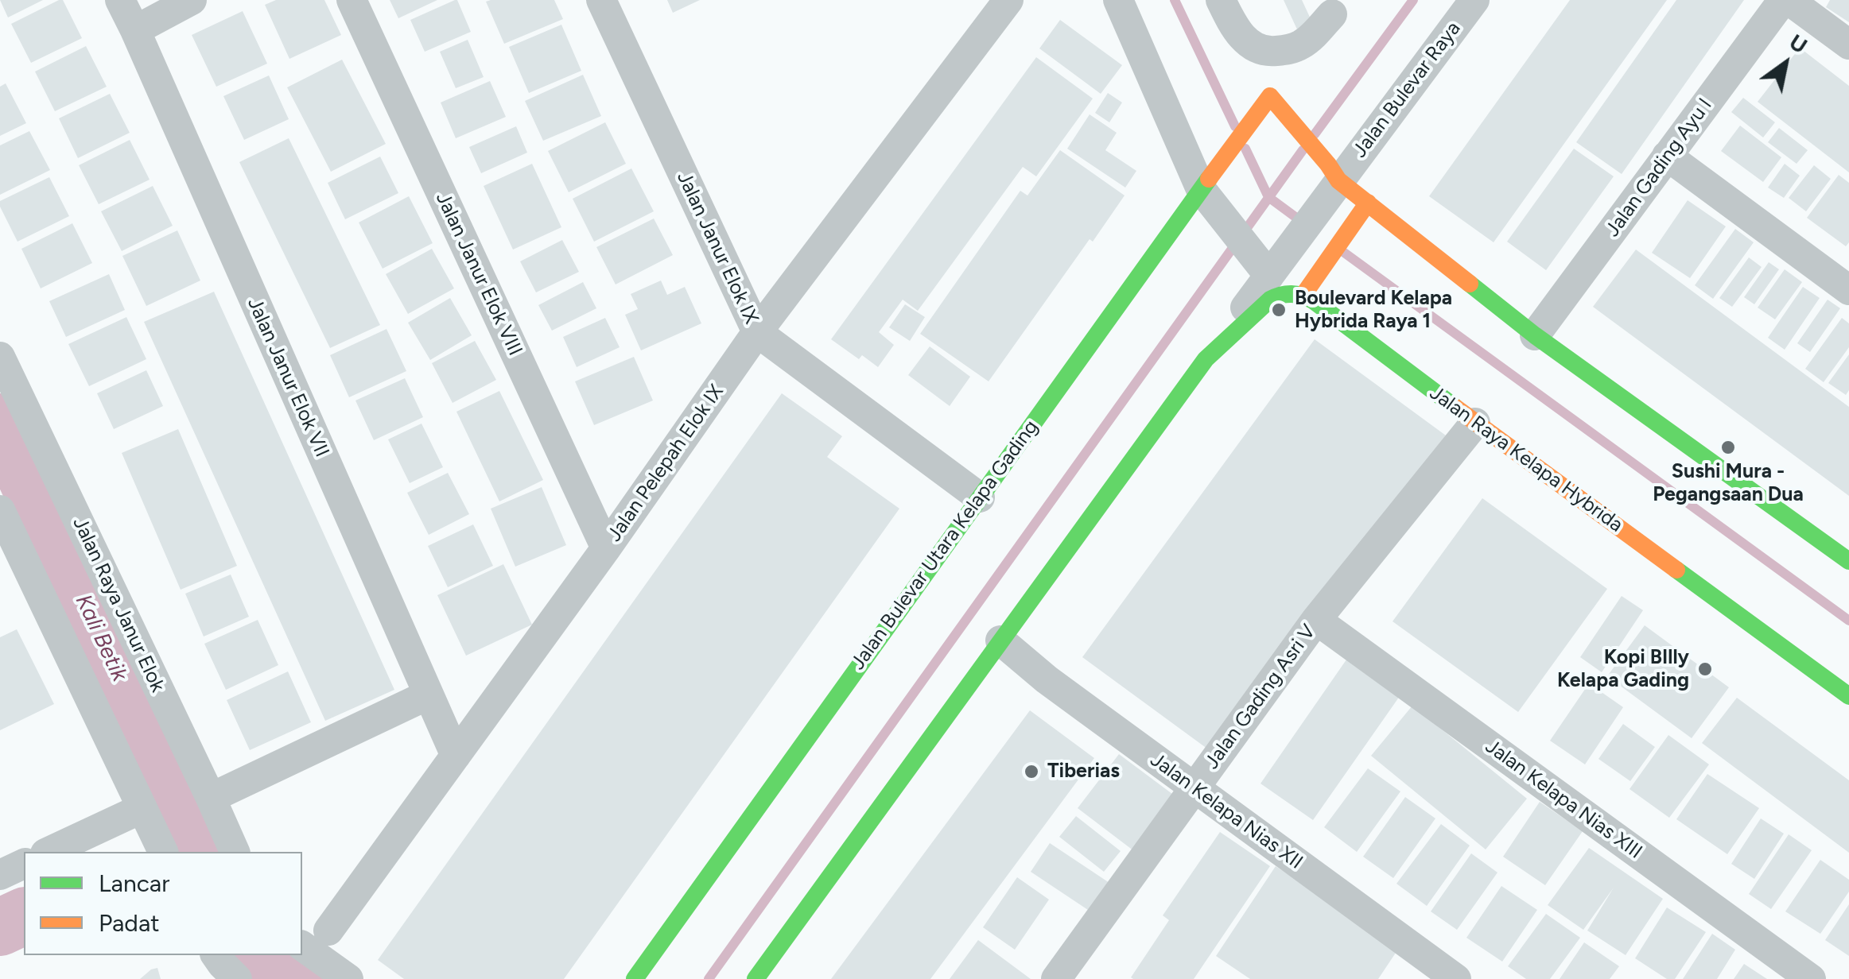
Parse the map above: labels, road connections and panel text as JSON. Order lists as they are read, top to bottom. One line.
{"streets":{"main road":["Jalan Raya Kelapa Hybrida","Jalan Bulevar Utara Kelapa Gading"],"street":["Jalan Bulevar Raya","Jalan Gading Ayu I","Jalan Janur Elok IX","Jalan Janur Elok VIII","Jalan Janur Elok VII","Jalan Pelepah Elok IX","Jalan Raya Janur Elok","Jalan Gading Asri V","Jalan Kelapa Nias XIII","Jalan Kelapa Nias XII"]},"crossings":[["Jalan Janur Elok IX","Jalan Pelepah Elok IX"],["Jalan Janur Elok IX","Jalan Bulevar Utara Kelapa Gading"],["Jalan Janur Elok VIII","Jalan Pelepah Elok IX"],["Jalan Janur Elok VII","Jalan Pelepah Elok IX"],["Jalan Raya Kelapa Hybrida","Jalan Gading Asri V"],["Jalan Gading Asri V","Jalan Kelapa Nias XIII"],["Jalan Gading Asri V","Jalan Kelapa Nias XII"]],"water":["Kali Betik"],"places":["Boulevard Kelapa Hybrida Raya 1","Sushi Mura - Pegangsaan Dua","Kopi BIlly Kelapa Gading","Tiberias"],"legend":["Lancar","Padat"],"north":"top right"}
